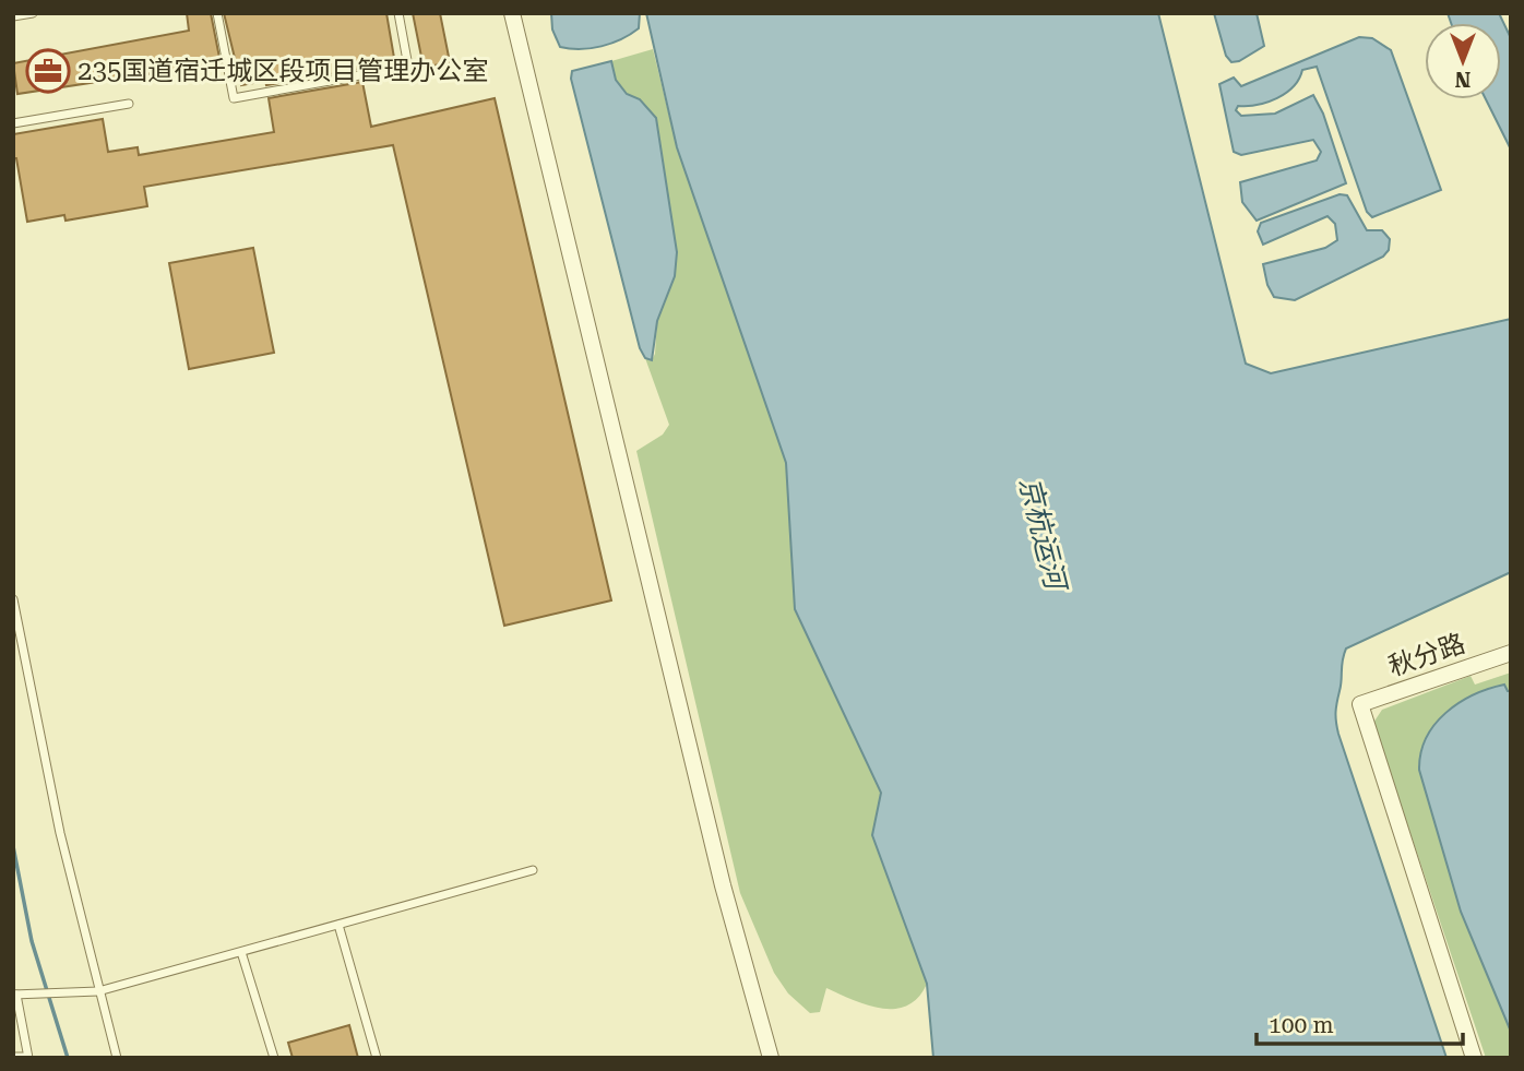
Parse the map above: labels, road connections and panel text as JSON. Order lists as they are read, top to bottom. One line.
{"streets":{"street":["秋分路"]},"water":["京杭运河"],"places":{"office":["235国道宿迁城区段项目管理办公室"]},"scale_bar":"100 m","north":"bottom"}
